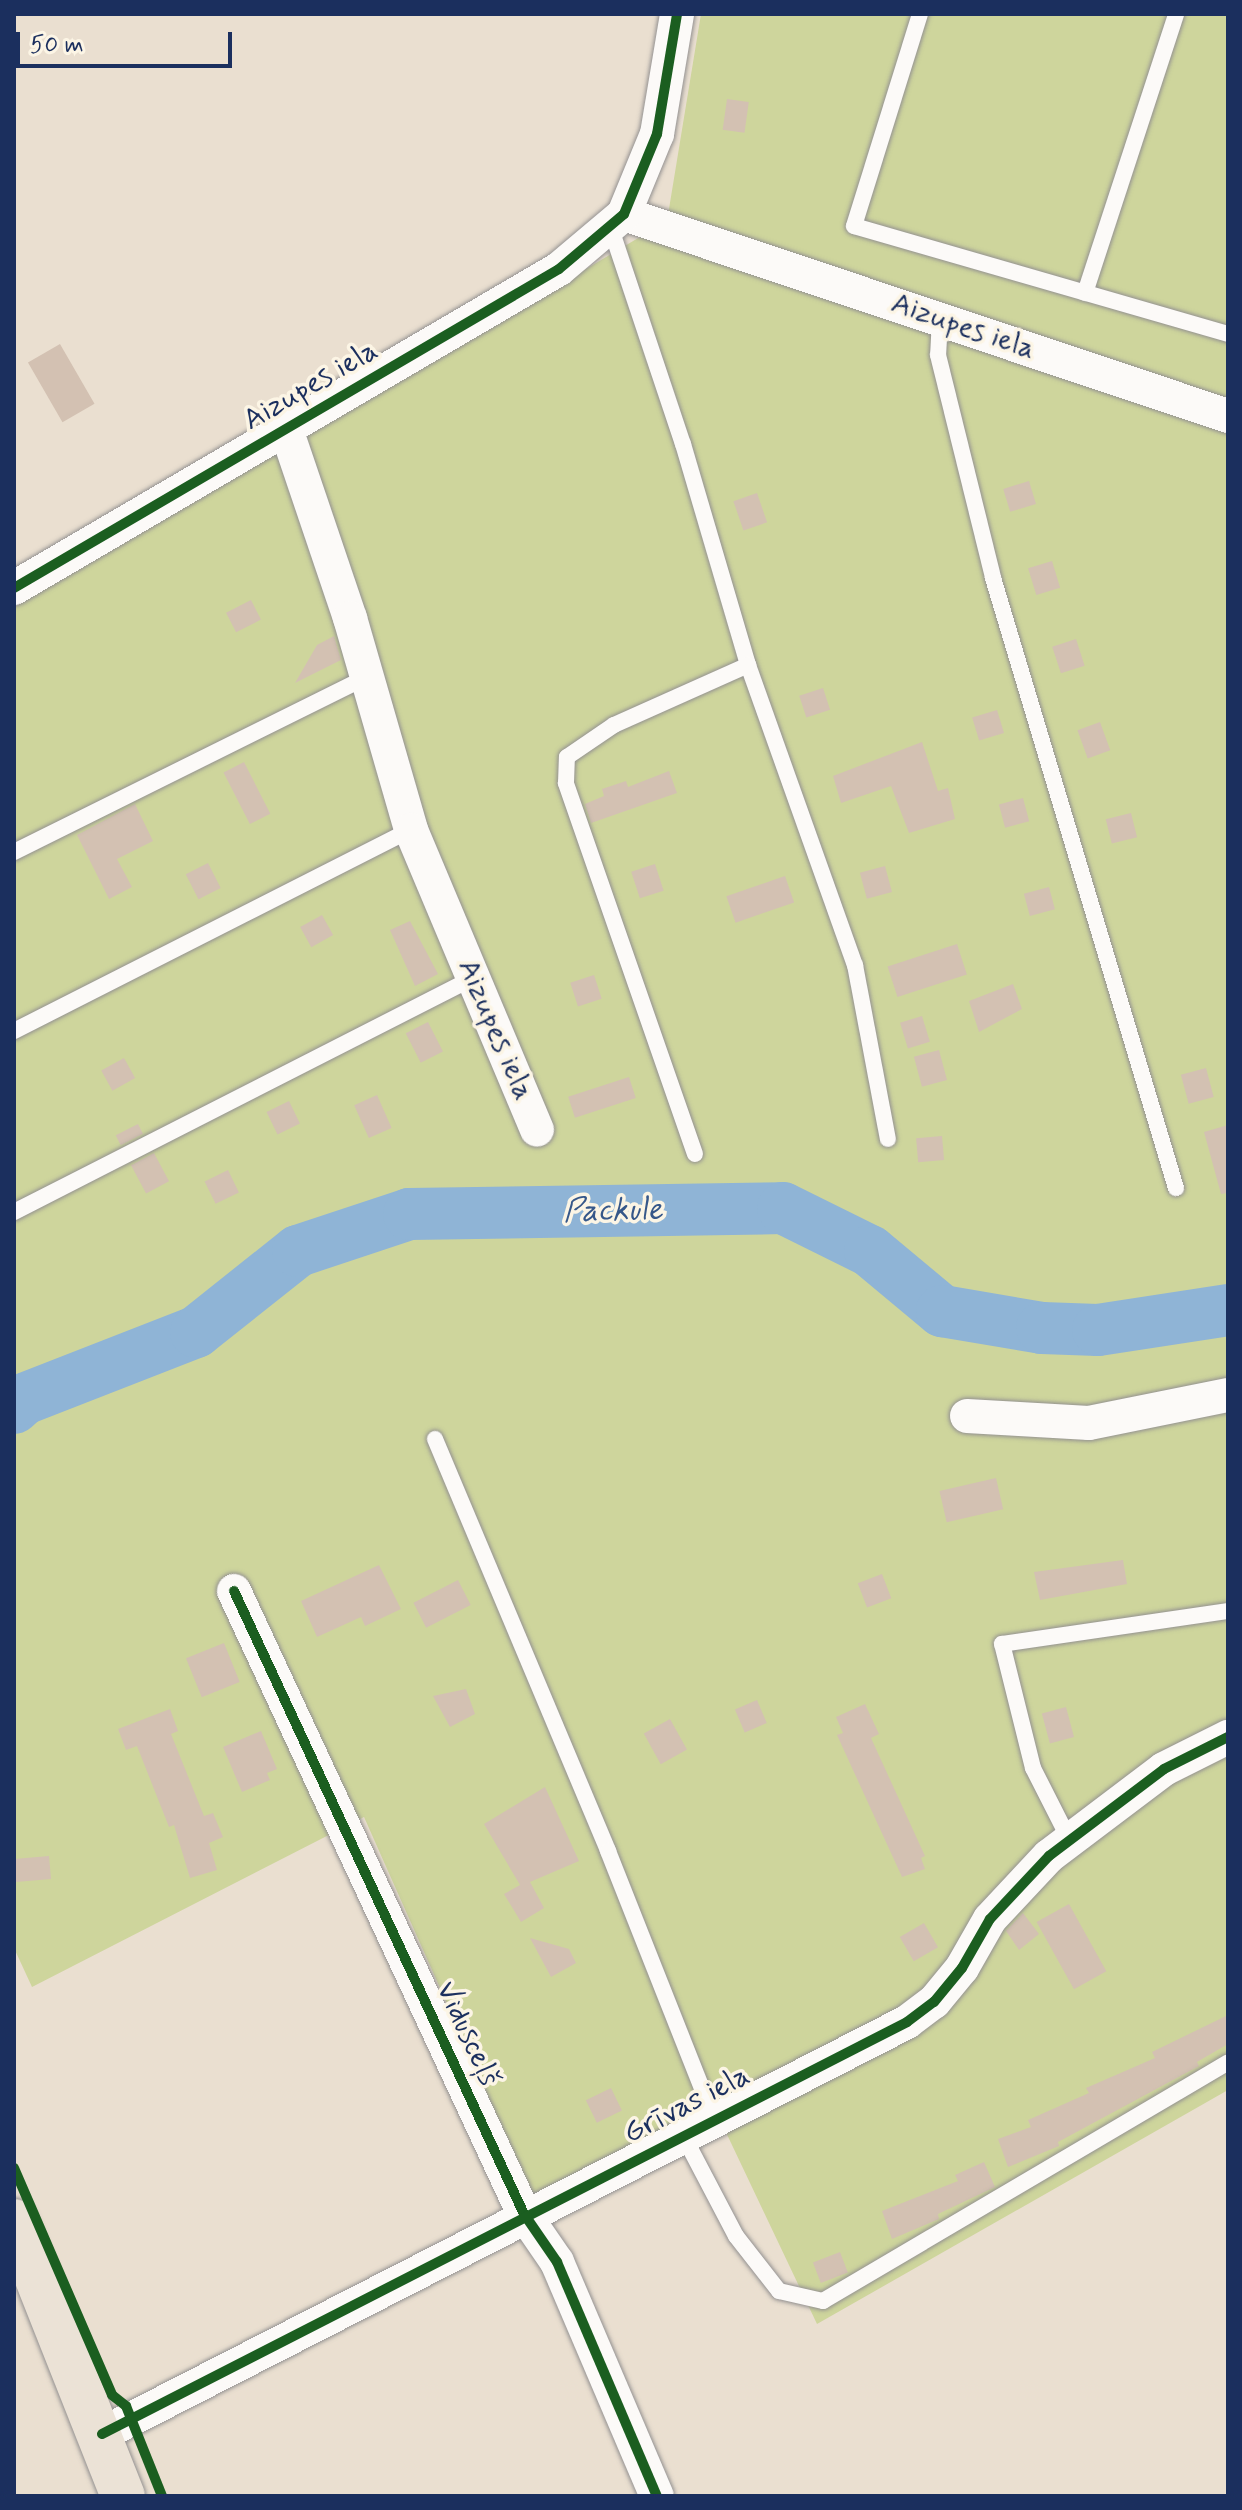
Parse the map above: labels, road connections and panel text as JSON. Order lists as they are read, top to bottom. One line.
{"streets":{"street":["Aizupes iela","Vidusceļš","Grīvas iela"]},"crossings":[["Vidusceļš","Grīvas iela"]],"water":["Packule"],"scale_bar":"50 m"}
